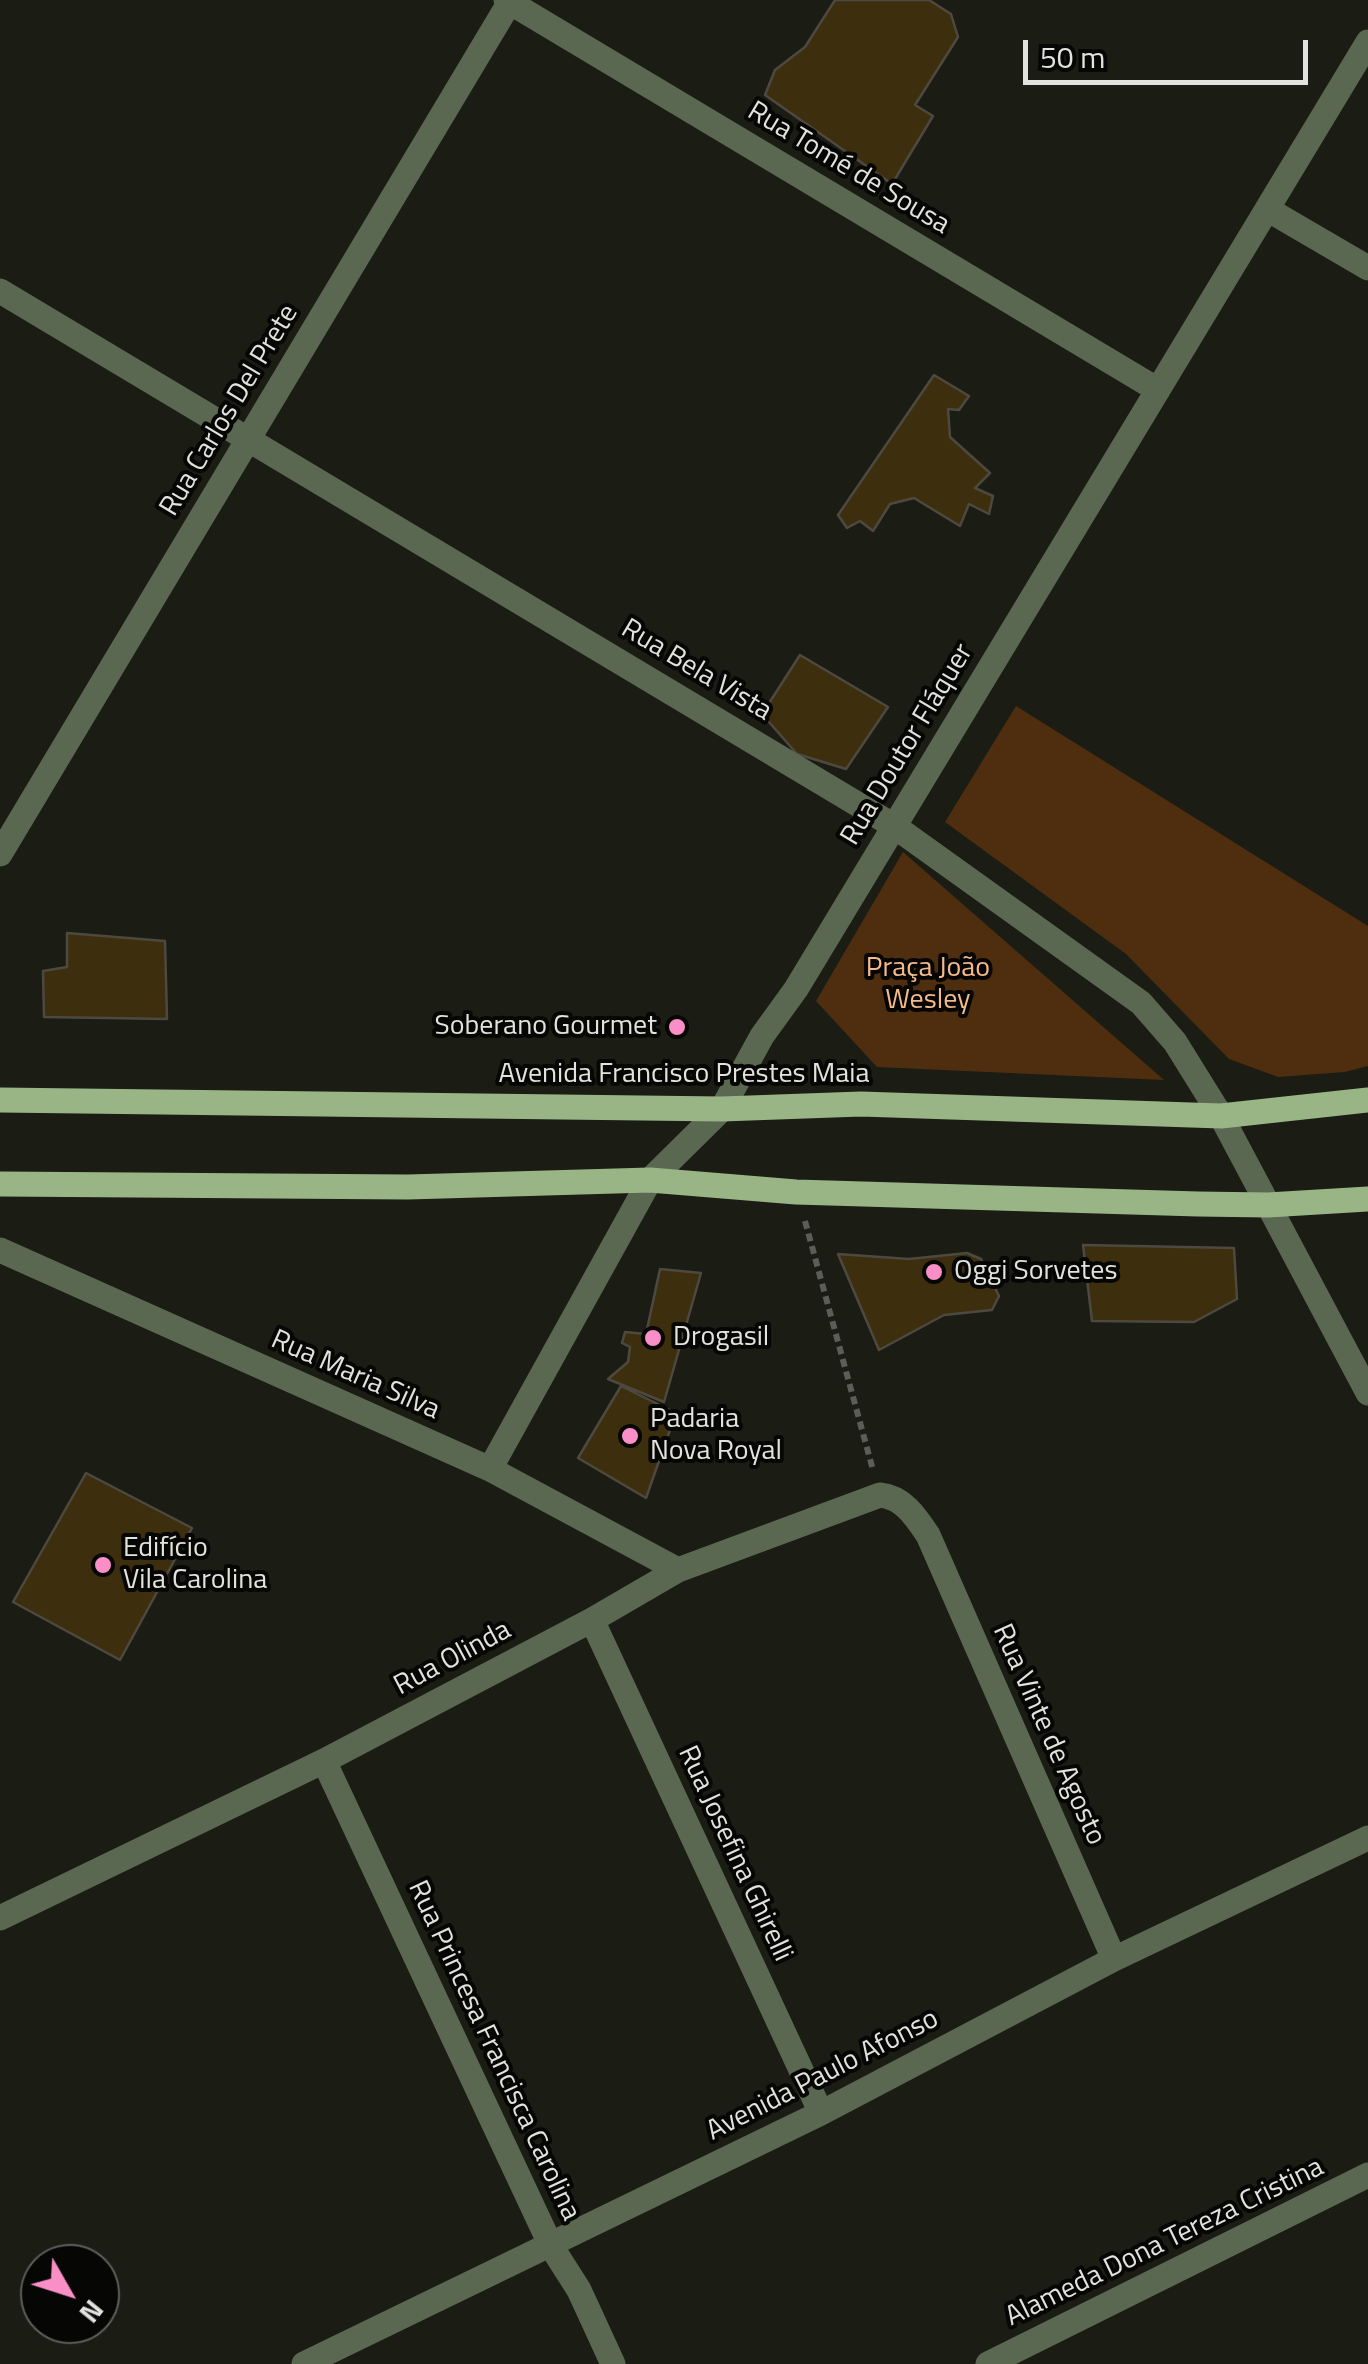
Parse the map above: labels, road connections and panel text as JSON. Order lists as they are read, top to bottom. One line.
{"streets":{"main road":["Avenida Francisco Prestes Maia"],"street":["Rua Tomé de Sousa","Rua Carlos Del Prete","Rua Bela Vista","Rua Doutor Fláquer","Rua Maria Silva","Rua Olinda","Rua Vinte de Agosto","Rua Josefina Ghirelli","Rua Princesa Francisca Carolina","Avenida Paulo Afonso","Alameda Dona Tereza Cristina"]},"crossings":[["Rua Tomé de Sousa","Rua Carlos Del Prete"],["Rua Tomé de Sousa","Rua Doutor Fláquer"],["Rua Carlos Del Prete","Rua Bela Vista"],["Rua Bela Vista","Rua Doutor Fláquer"],["Rua Bela Vista","Avenida Francisco Prestes Maia"],["Rua Doutor Fláquer","Avenida Francisco Prestes Maia"],["Rua Doutor Fláquer","Rua Maria Silva"],["Rua Maria Silva","Rua Olinda"],["Rua Olinda","Rua Vinte de Agosto"],["Rua Olinda","Rua Josefina Ghirelli"],["Rua Olinda","Rua Princesa Francisca Carolina"],["Rua Vinte de Agosto","Avenida Paulo Afonso"],["Rua Josefina Ghirelli","Avenida Paulo Afonso"],["Rua Princesa Francisca Carolina","Avenida Paulo Afonso"]],"parks":["Praça João Wesley"],"places":["Soberano Gourmet","Oggi Sorvetes","Drogasil","Padaria Nova Royal","Edifício Vila Carolina"],"scale_bar":"50 m","north":"bottom right"}
